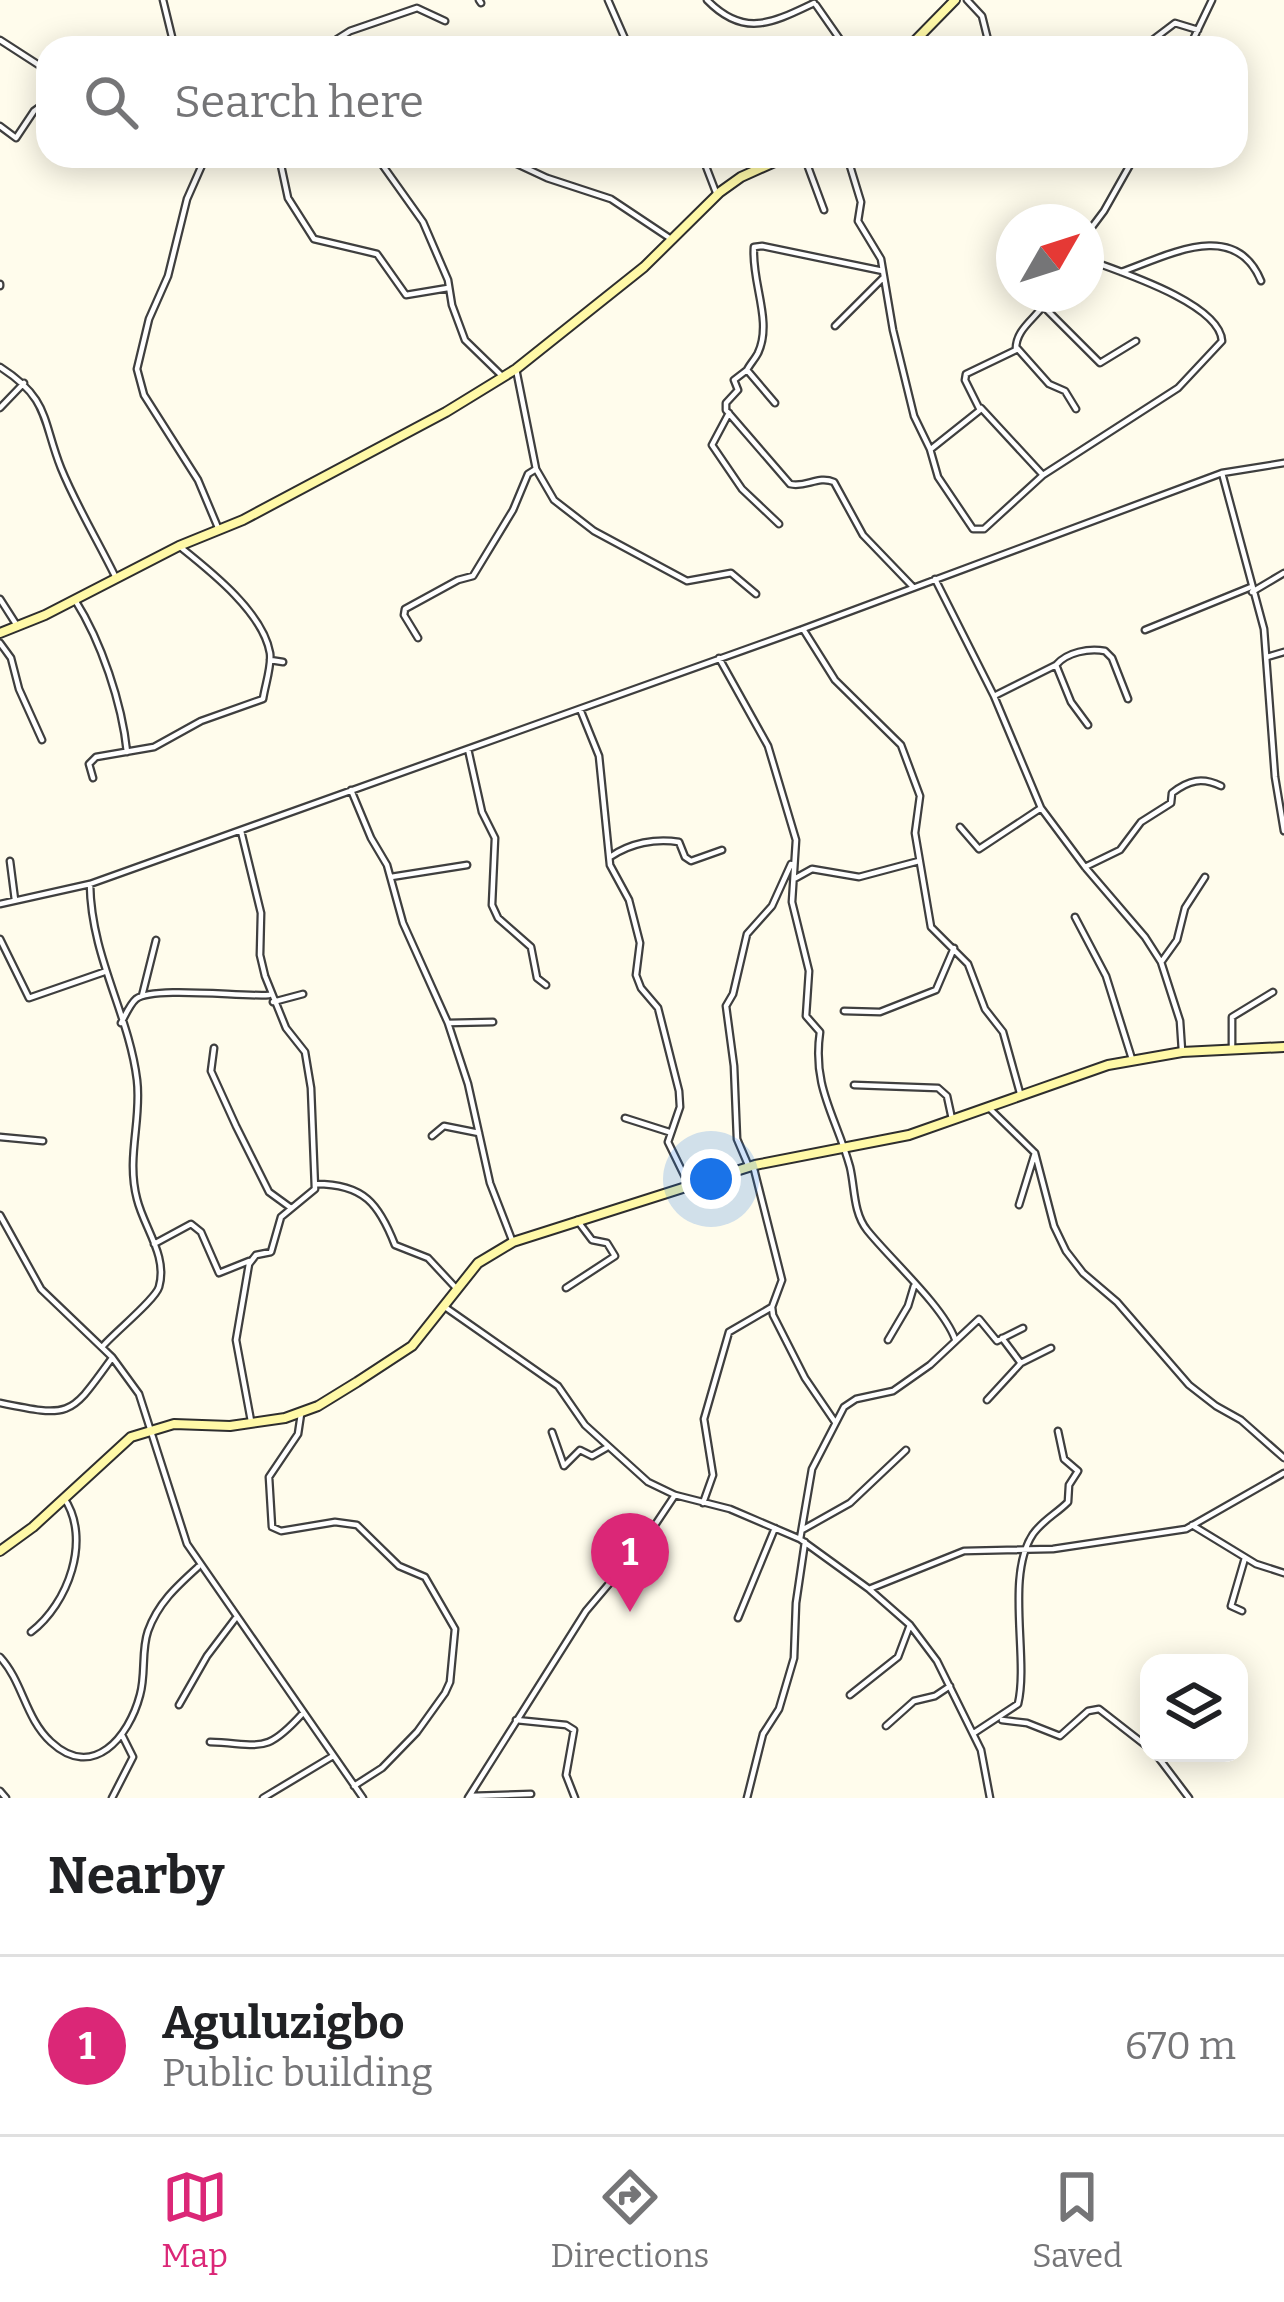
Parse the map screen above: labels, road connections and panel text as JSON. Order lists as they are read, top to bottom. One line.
{"north":"top right","page":{"search":"Search here","pins":"1","heading":"Nearby","list":[{"mark":"1","name":"Aguluzigbo","note":"Public building","value":"670 m"}],"nav":["Map","Directions","Saved"]}}
